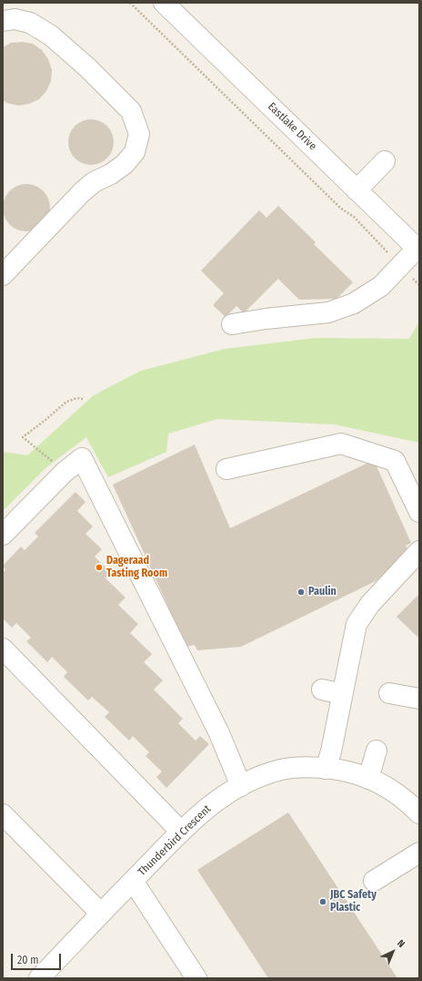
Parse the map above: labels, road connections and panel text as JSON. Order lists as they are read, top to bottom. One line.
{"streets":{"street":["Eastlake Drive","Thunderbird Crescent"]},"places":["Dageraad Tasting Room","Paulin","JBC Safety Plastic"],"scale_bar":"20 m","north":"top right"}
